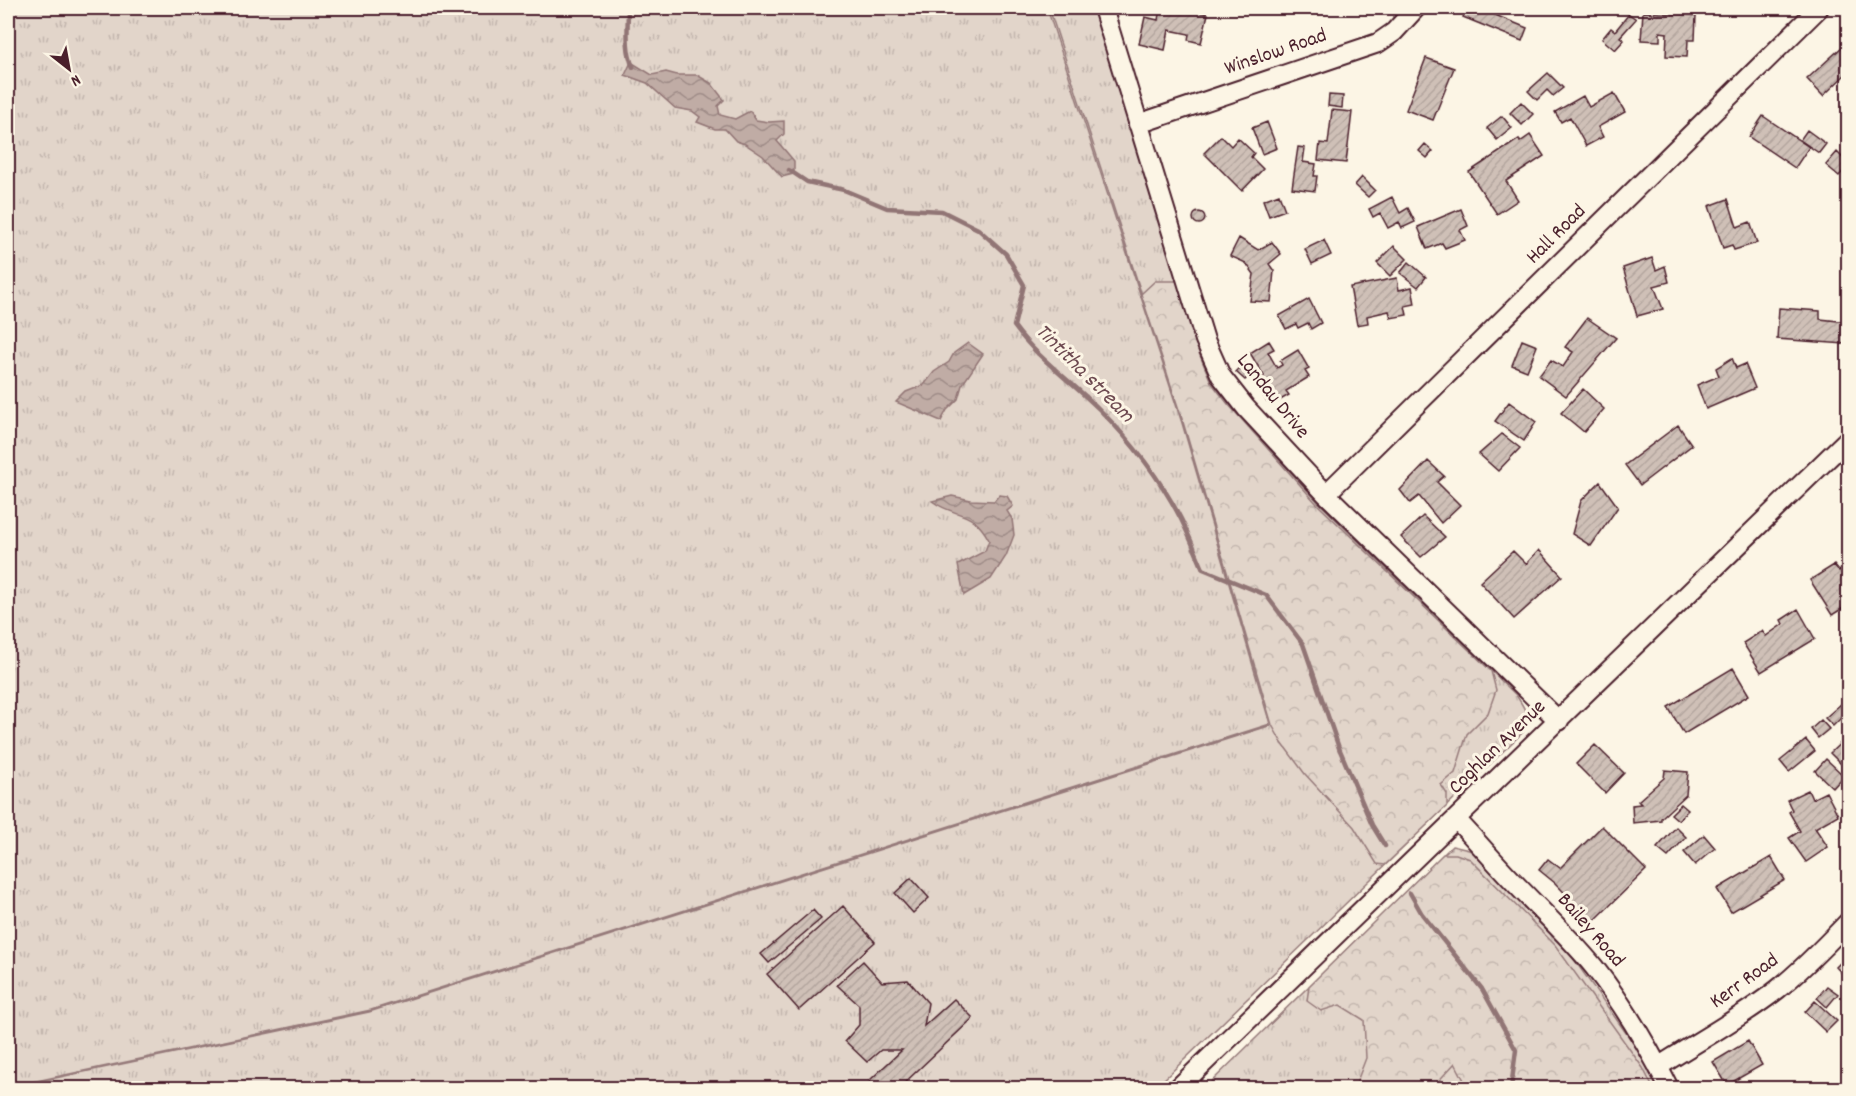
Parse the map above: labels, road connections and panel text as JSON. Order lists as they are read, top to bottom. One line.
{"streets":{"street":["Winslow Road","Hall Road","Landau Drive","Coghlan Avenue","Bailey Road","Kerr Road"]},"crossings":[["Winslow Road","Landau Drive"],["Hall Road","Landau Drive"],["Landau Drive","Coghlan Avenue"],["Coghlan Avenue","Bailey Road"],["Bailey Road","Kerr Road"]],"water":["Tintitha stream"],"north":"bottom right"}
